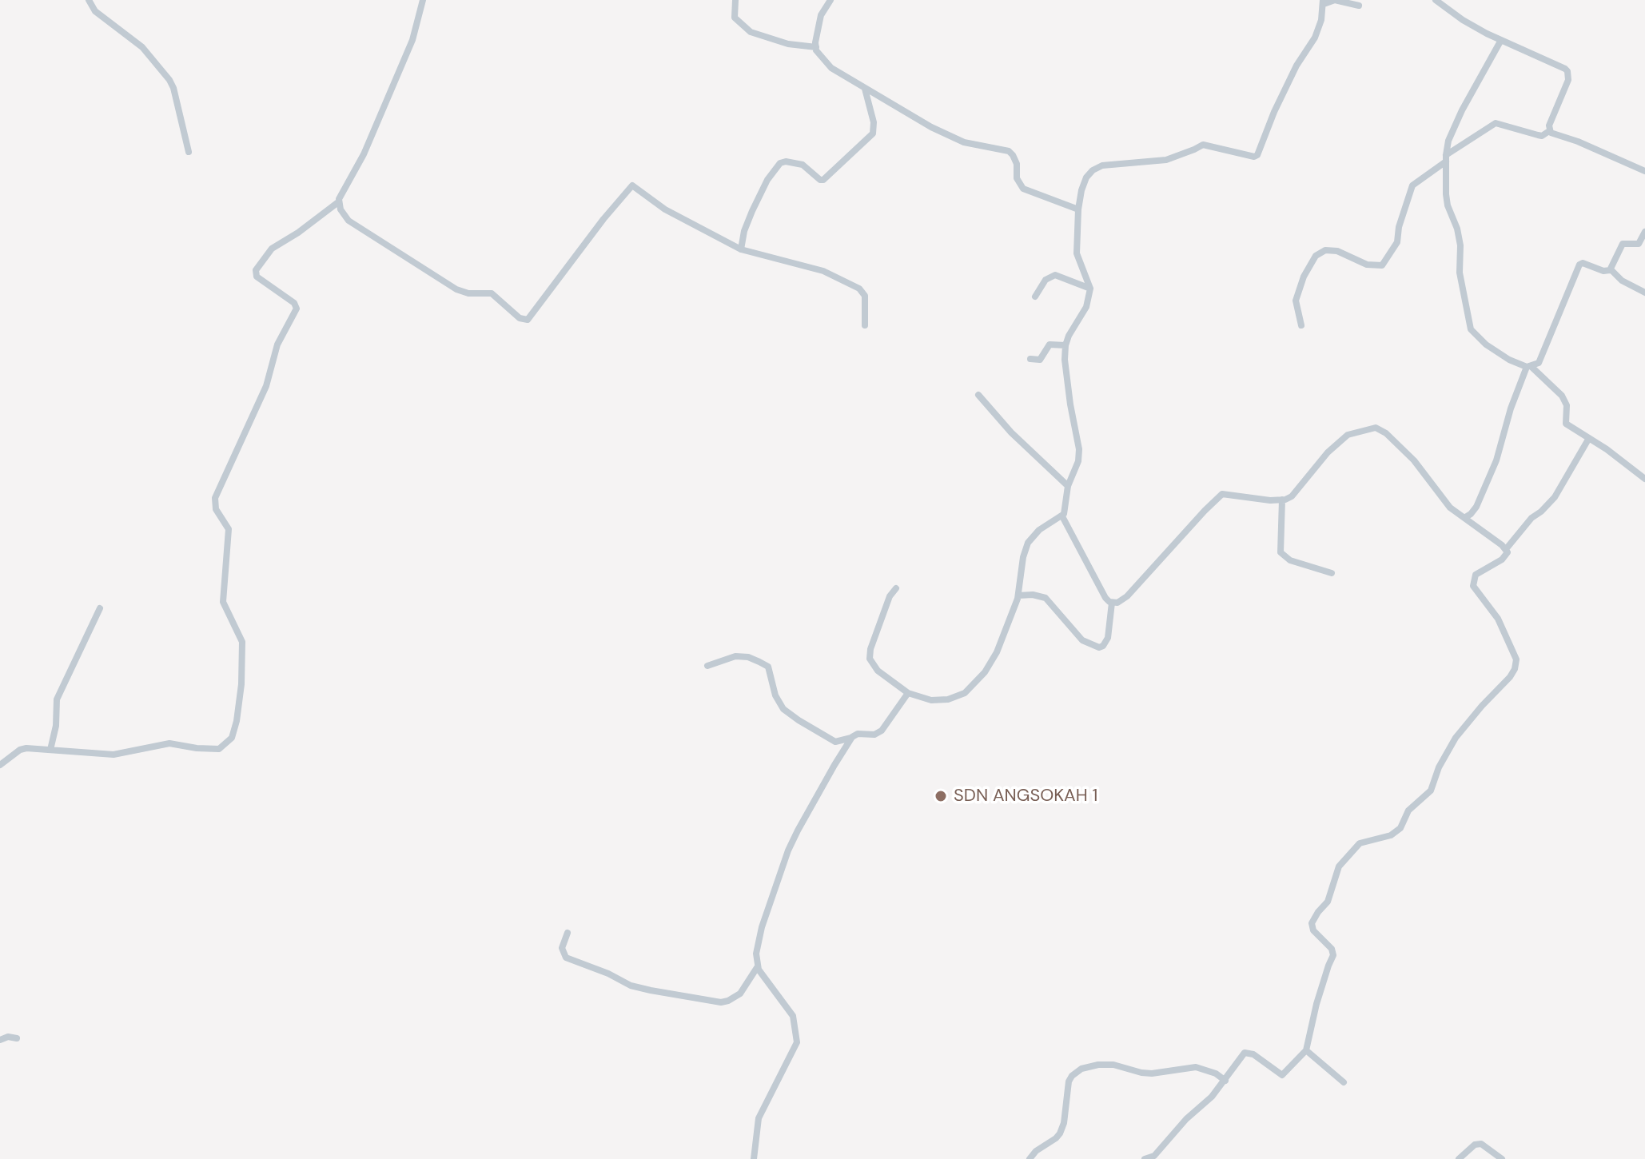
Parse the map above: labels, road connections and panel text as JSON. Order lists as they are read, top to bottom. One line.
{"places":["SDN ANGSOKAH 1"]}
